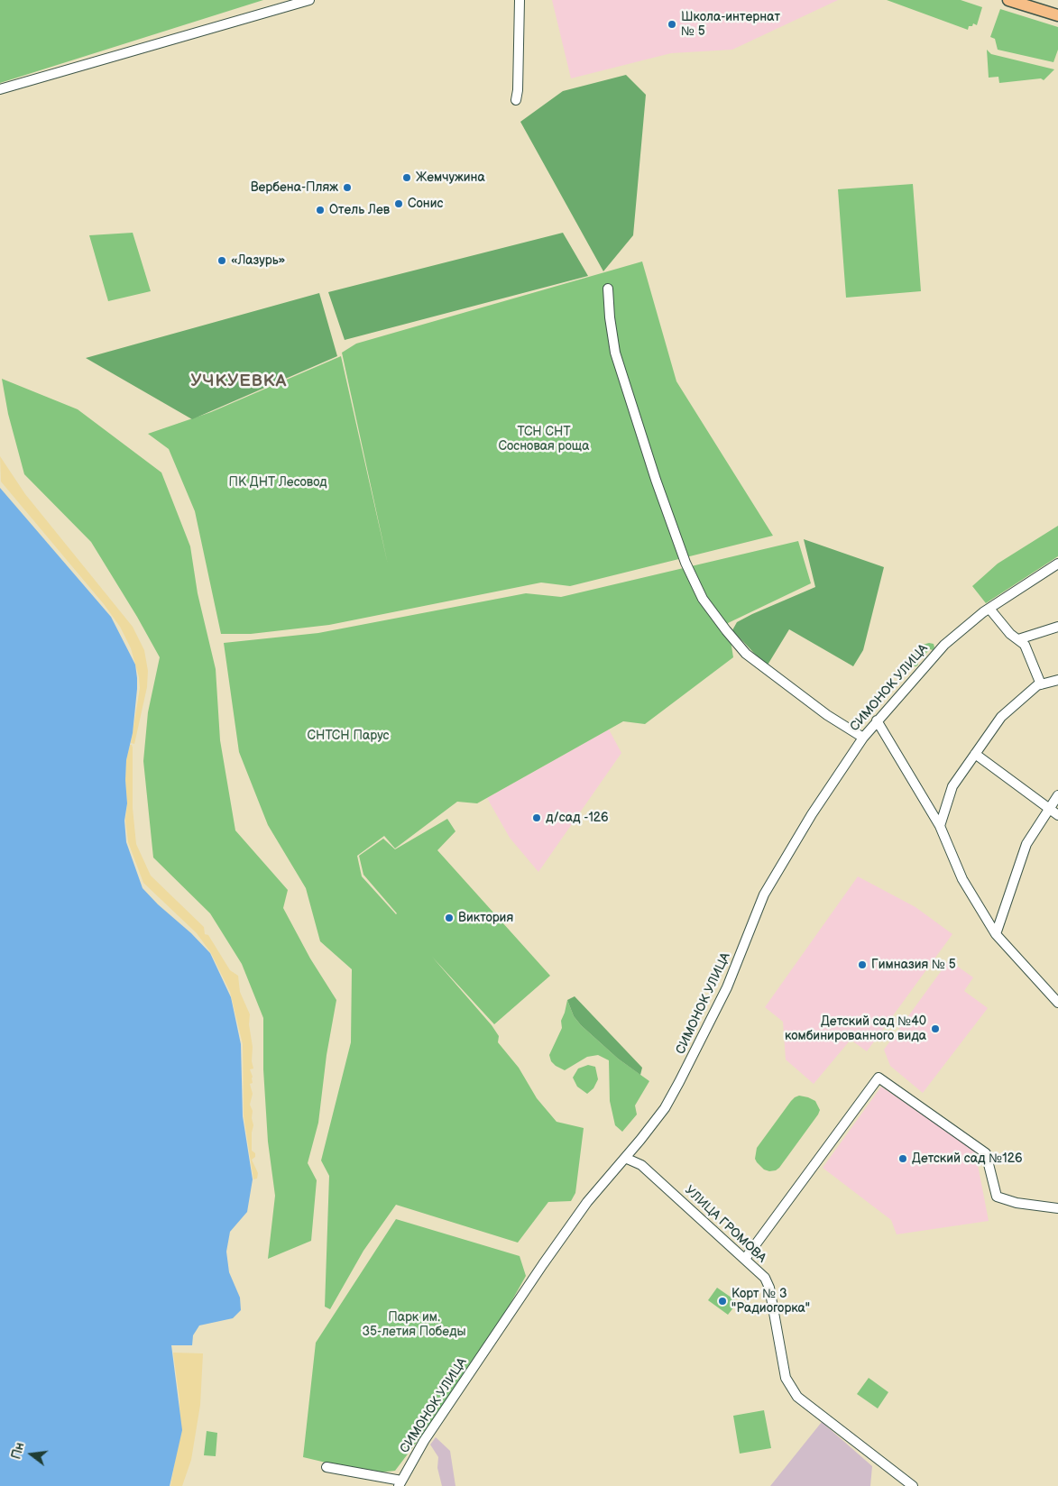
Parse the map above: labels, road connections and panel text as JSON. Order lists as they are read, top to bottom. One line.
{"streets":{"street":["СИМОНОК УЛИЦА","УЛИЦА ГРОМОВА"]},"crossings":[["СИМОНОК УЛИЦА","УЛИЦА ГРОМОВА"]],"districts":["УЧКУЕВКА"],"parks":["ТСН СНТ Сосновая роща","ПК ДНТ Лесовод","СНТСН Парус","Парк им. 35-летия Победы"],"places":["Школа-интернат № 5","Жемчужина","Вербена-Пляж","Сонис","Отель Лев","«Лазурь»","д/сад -126","Виктория","Гимназия № 5","Детский сад №40 комбинированного вида","Детский сад №126","Корт № 3 \"Радиогорка\""],"north":"left"}
